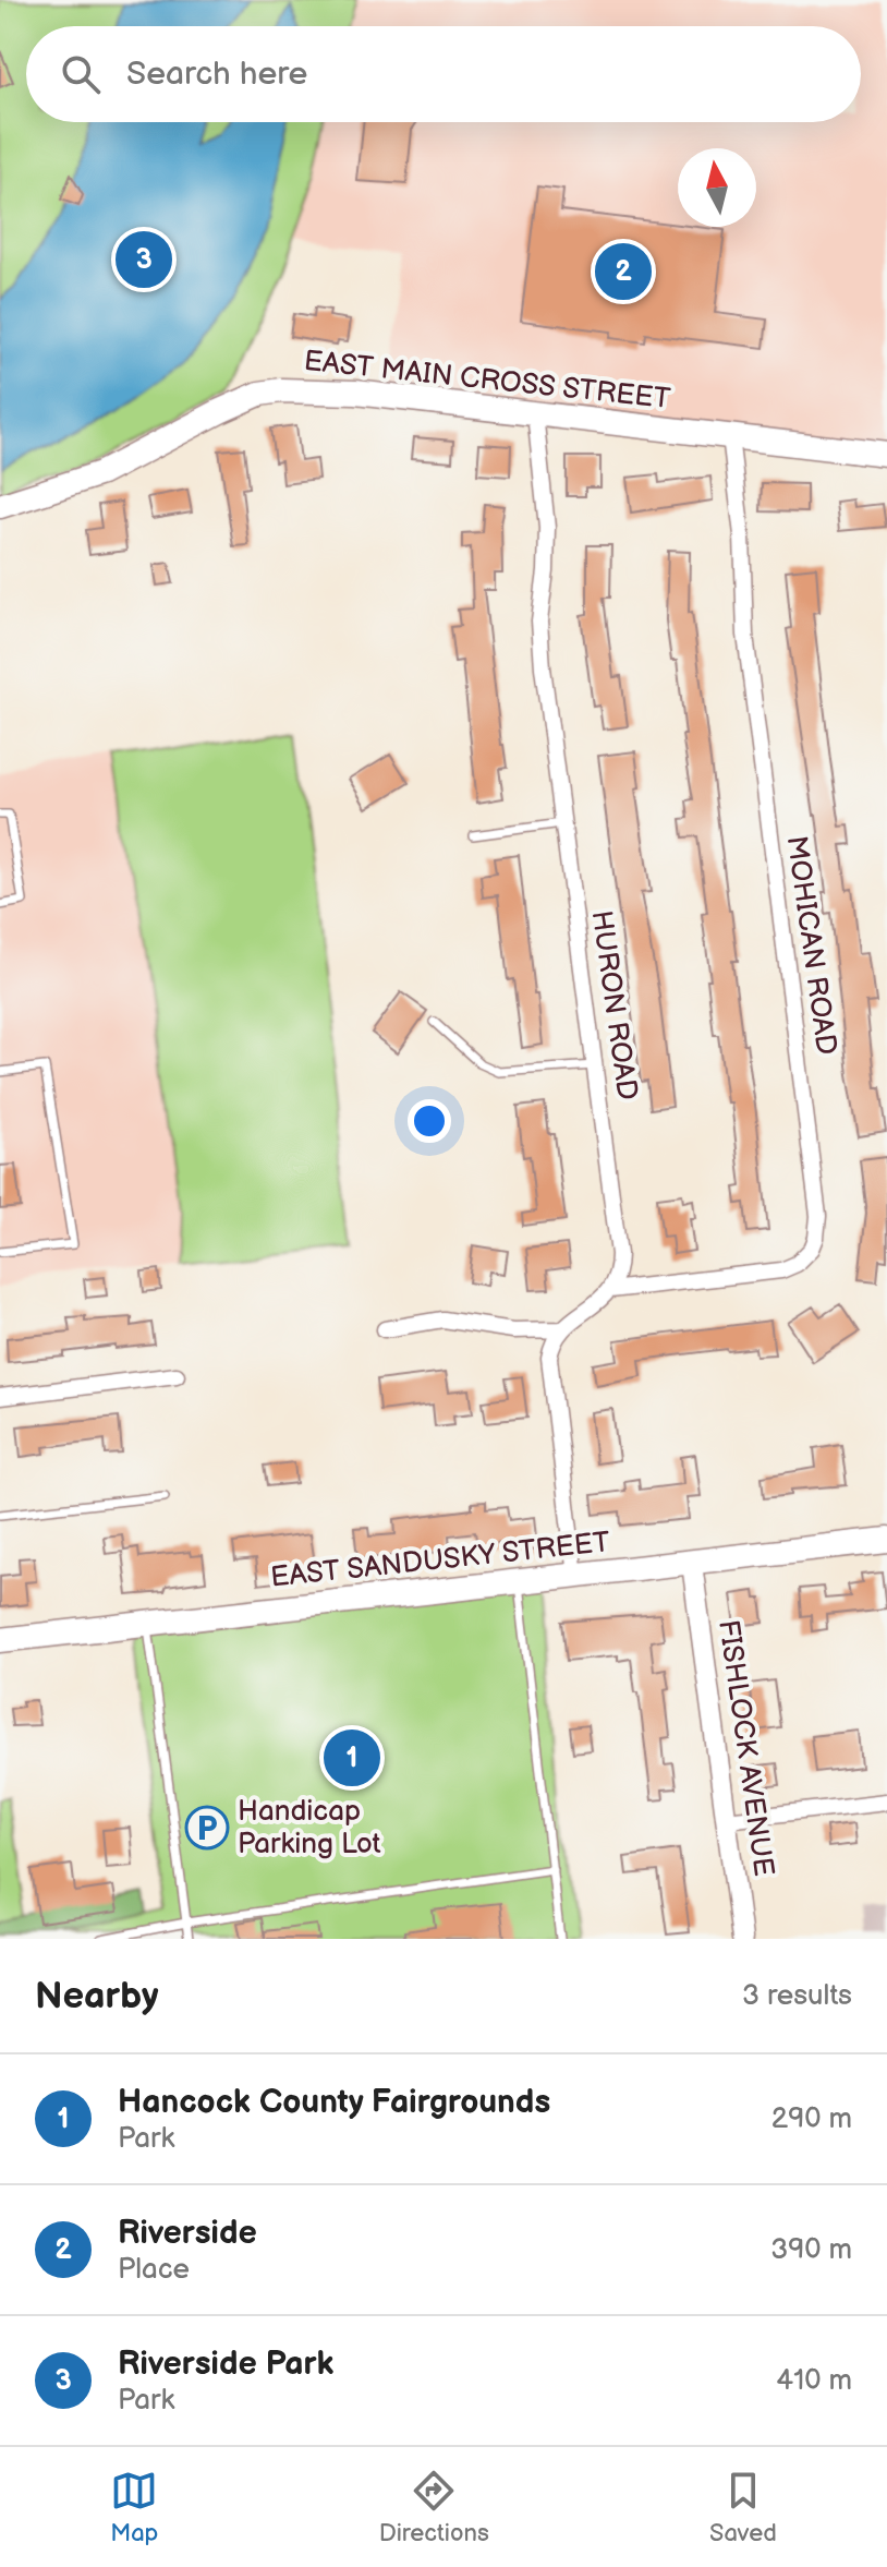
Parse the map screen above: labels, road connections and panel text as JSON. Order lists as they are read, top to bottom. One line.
{"streets":{"main road":["EAST MAIN CROSS STREET","EAST SANDUSKY STREET"],"street":["MOHICAN ROAD","HURON ROAD","FISHLOCK AVENUE"]},"crossings":[["EAST MAIN CROSS STREET","MOHICAN ROAD"],["EAST MAIN CROSS STREET","HURON ROAD"],["MOHICAN ROAD","HURON ROAD"],["EAST SANDUSKY STREET","FISHLOCK AVENUE"]],"places":{"parking":["Handicap Parking Lot"]},"north":"top","page":{"search":"Search here","pins":["3","2","1"],"heading":["Nearby","3 results"],"list":[{"mark":"1","name":"Hancock County Fairgrounds","note":"Park","value":"290 m"},{"mark":"2","name":"Riverside","note":"Place","value":"390 m"},{"mark":"3","name":"Riverside Park","note":"Park","value":"410 m"}],"nav":["Map","Directions","Saved"]}}
